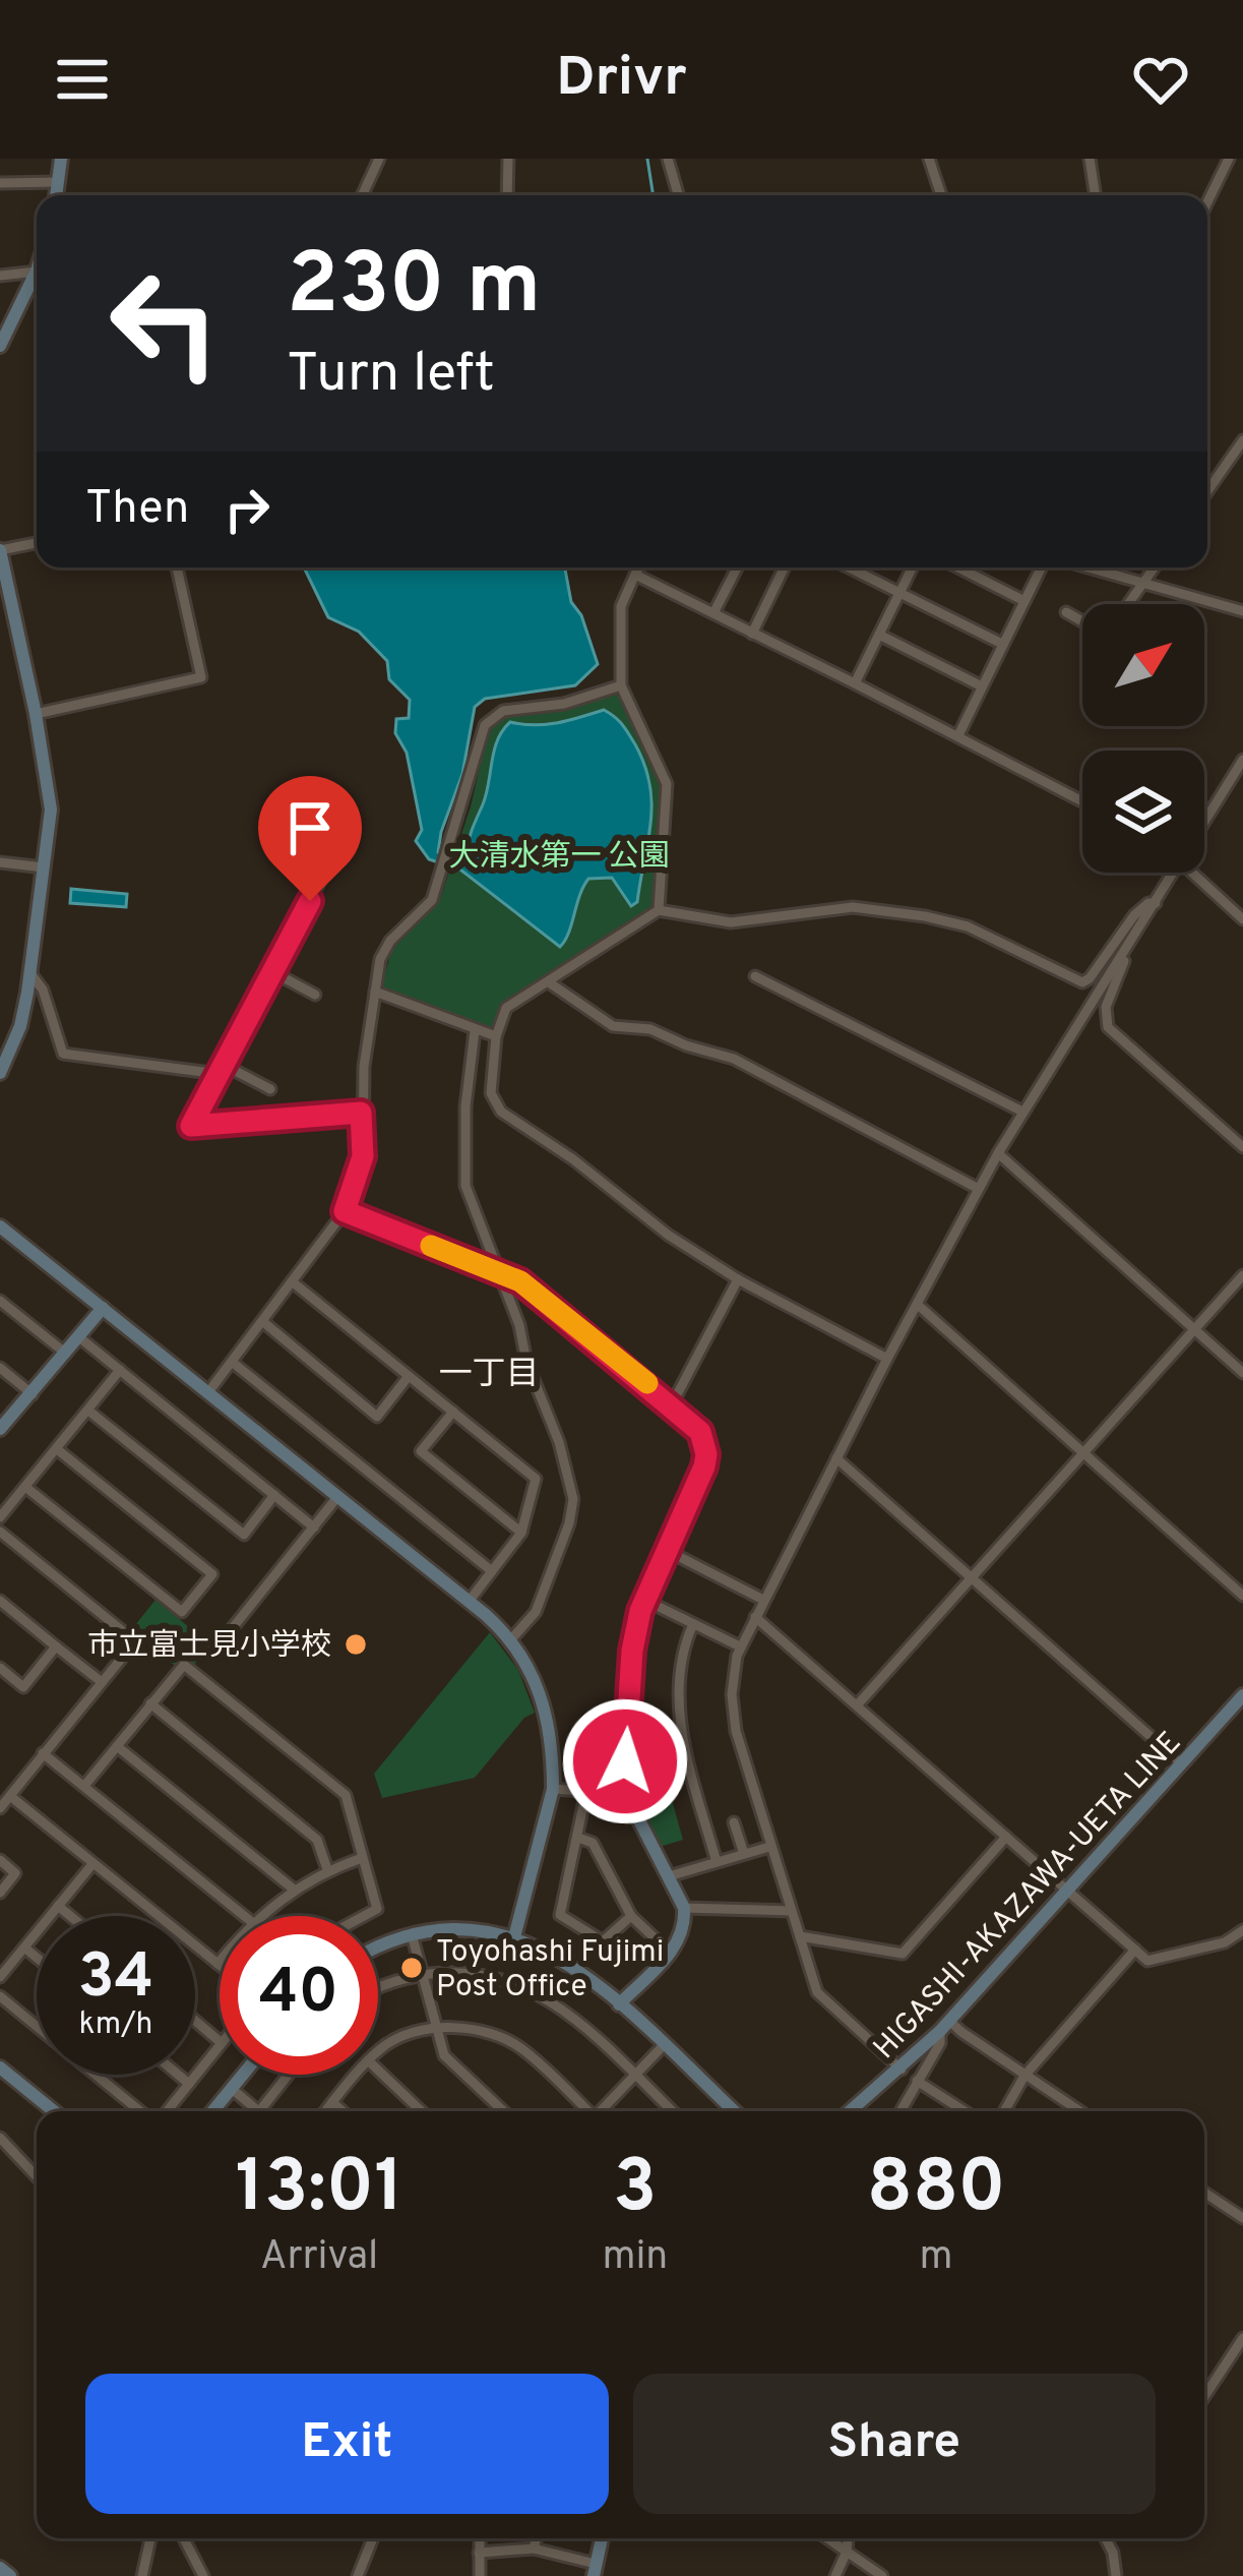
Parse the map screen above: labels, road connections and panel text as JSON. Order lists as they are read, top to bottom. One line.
{"streets":{"street":["HIGASHI-AKAZAWA-UETA LINE"]},"districts":["一丁目"],"parks":["大清水第一 公園"],"places":["市立富士見小学校","Toyohashi Fujimi Post Office"],"north":"top right","page":{"header":"Drivr","turn":["230 m","Turn left"],"then":"Then","speed":"34 km/h","limit":"40","eta":["13:01","Arrival","3","min","880","m"],"buttons":["Exit","Share"]}}
